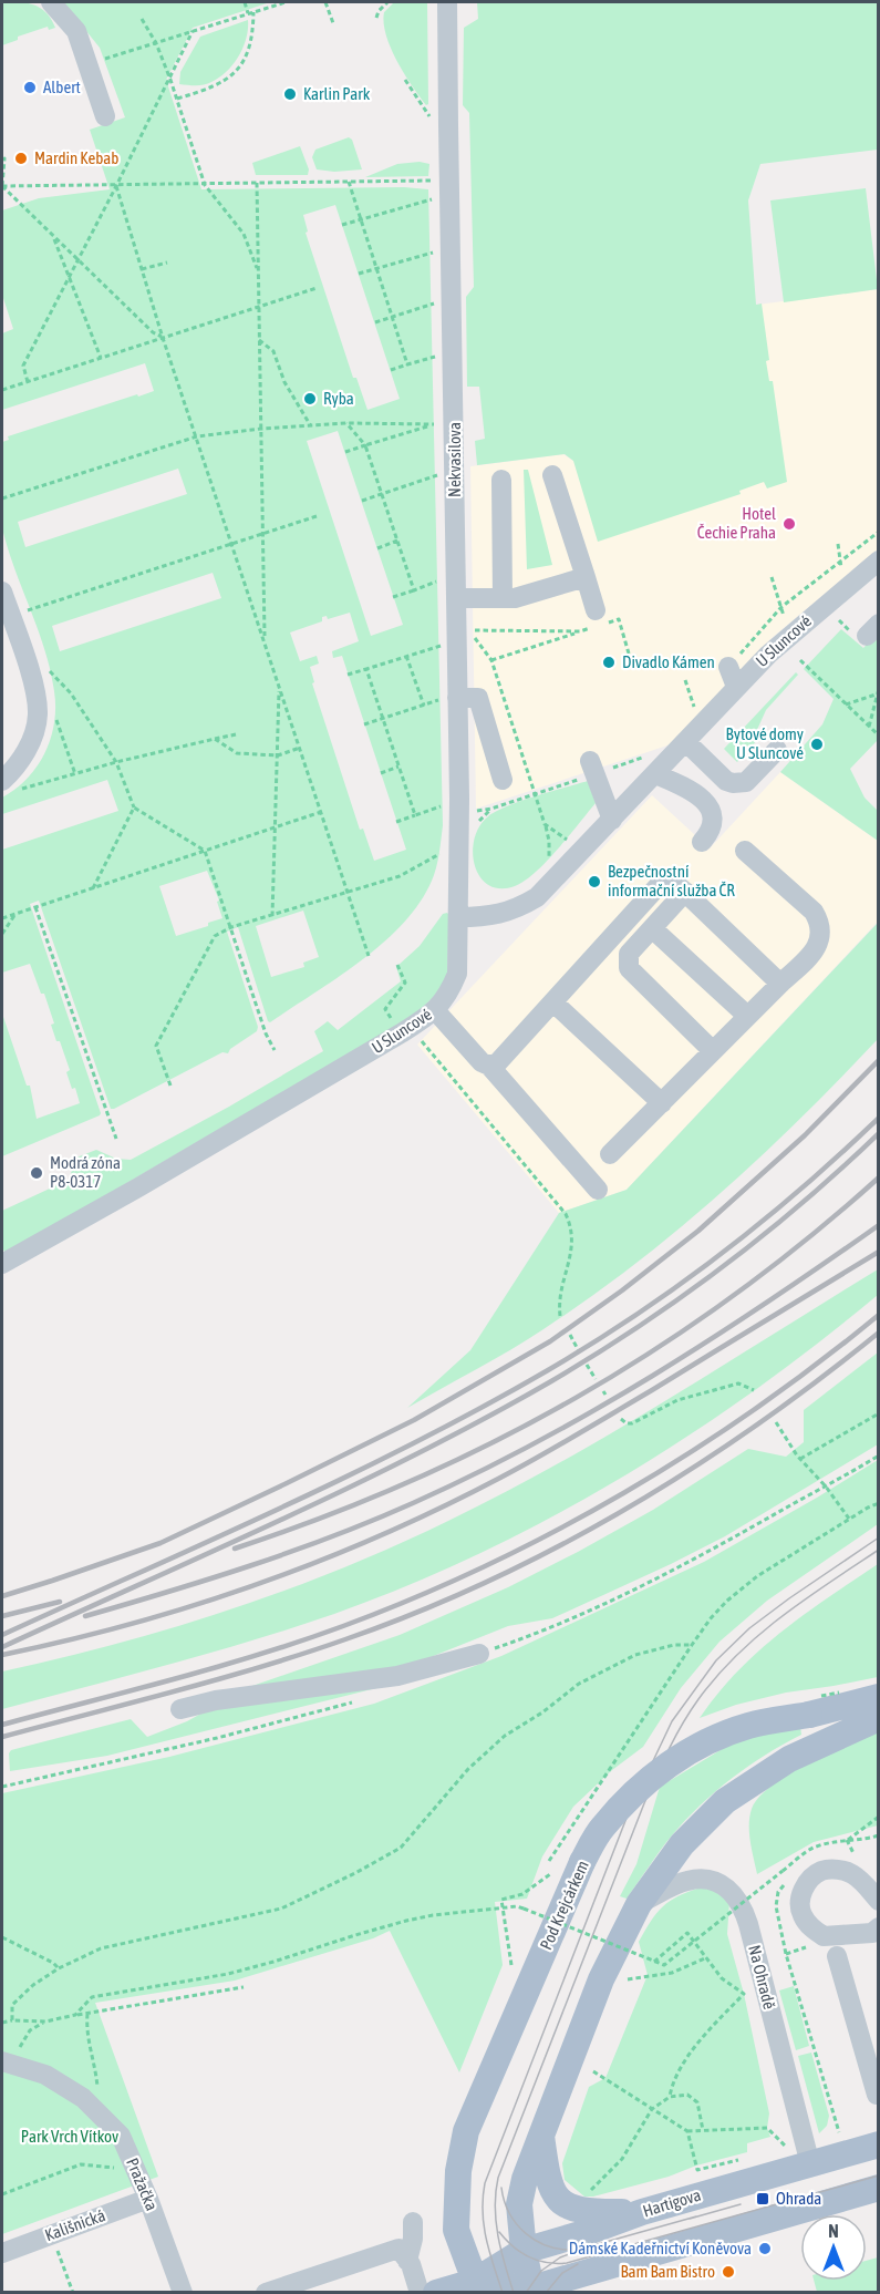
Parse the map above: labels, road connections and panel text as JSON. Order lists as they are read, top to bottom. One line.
{"streets":{"main road":["Pod Krejcárkem","Hartigova"],"street":["Nekvasilova","U Sluncové","Na Ohradě","Pražačka","Kališnická"]},"crossings":[["Nekvasilova","U Sluncové"],["Pod Krejcárkem","Hartigova"],["Na Ohradě","Hartigova"],["Pražačka","Kališnická"]],"parks":["Park Vrch Vítkov"],"places":{"other":["Albert","Karlin Park","Mardin Kebab","Ryba","Hotel Čechie Praha","Divadlo Kámen","Bytové domy U Sluncové","Bezpečnostní informační služba ČR","Modrá zóna P8-0317","Dámské Kadeřnictví Koněvova","Bam Bam Bistro"],"transit":["Ohrada"]},"north":"top"}
